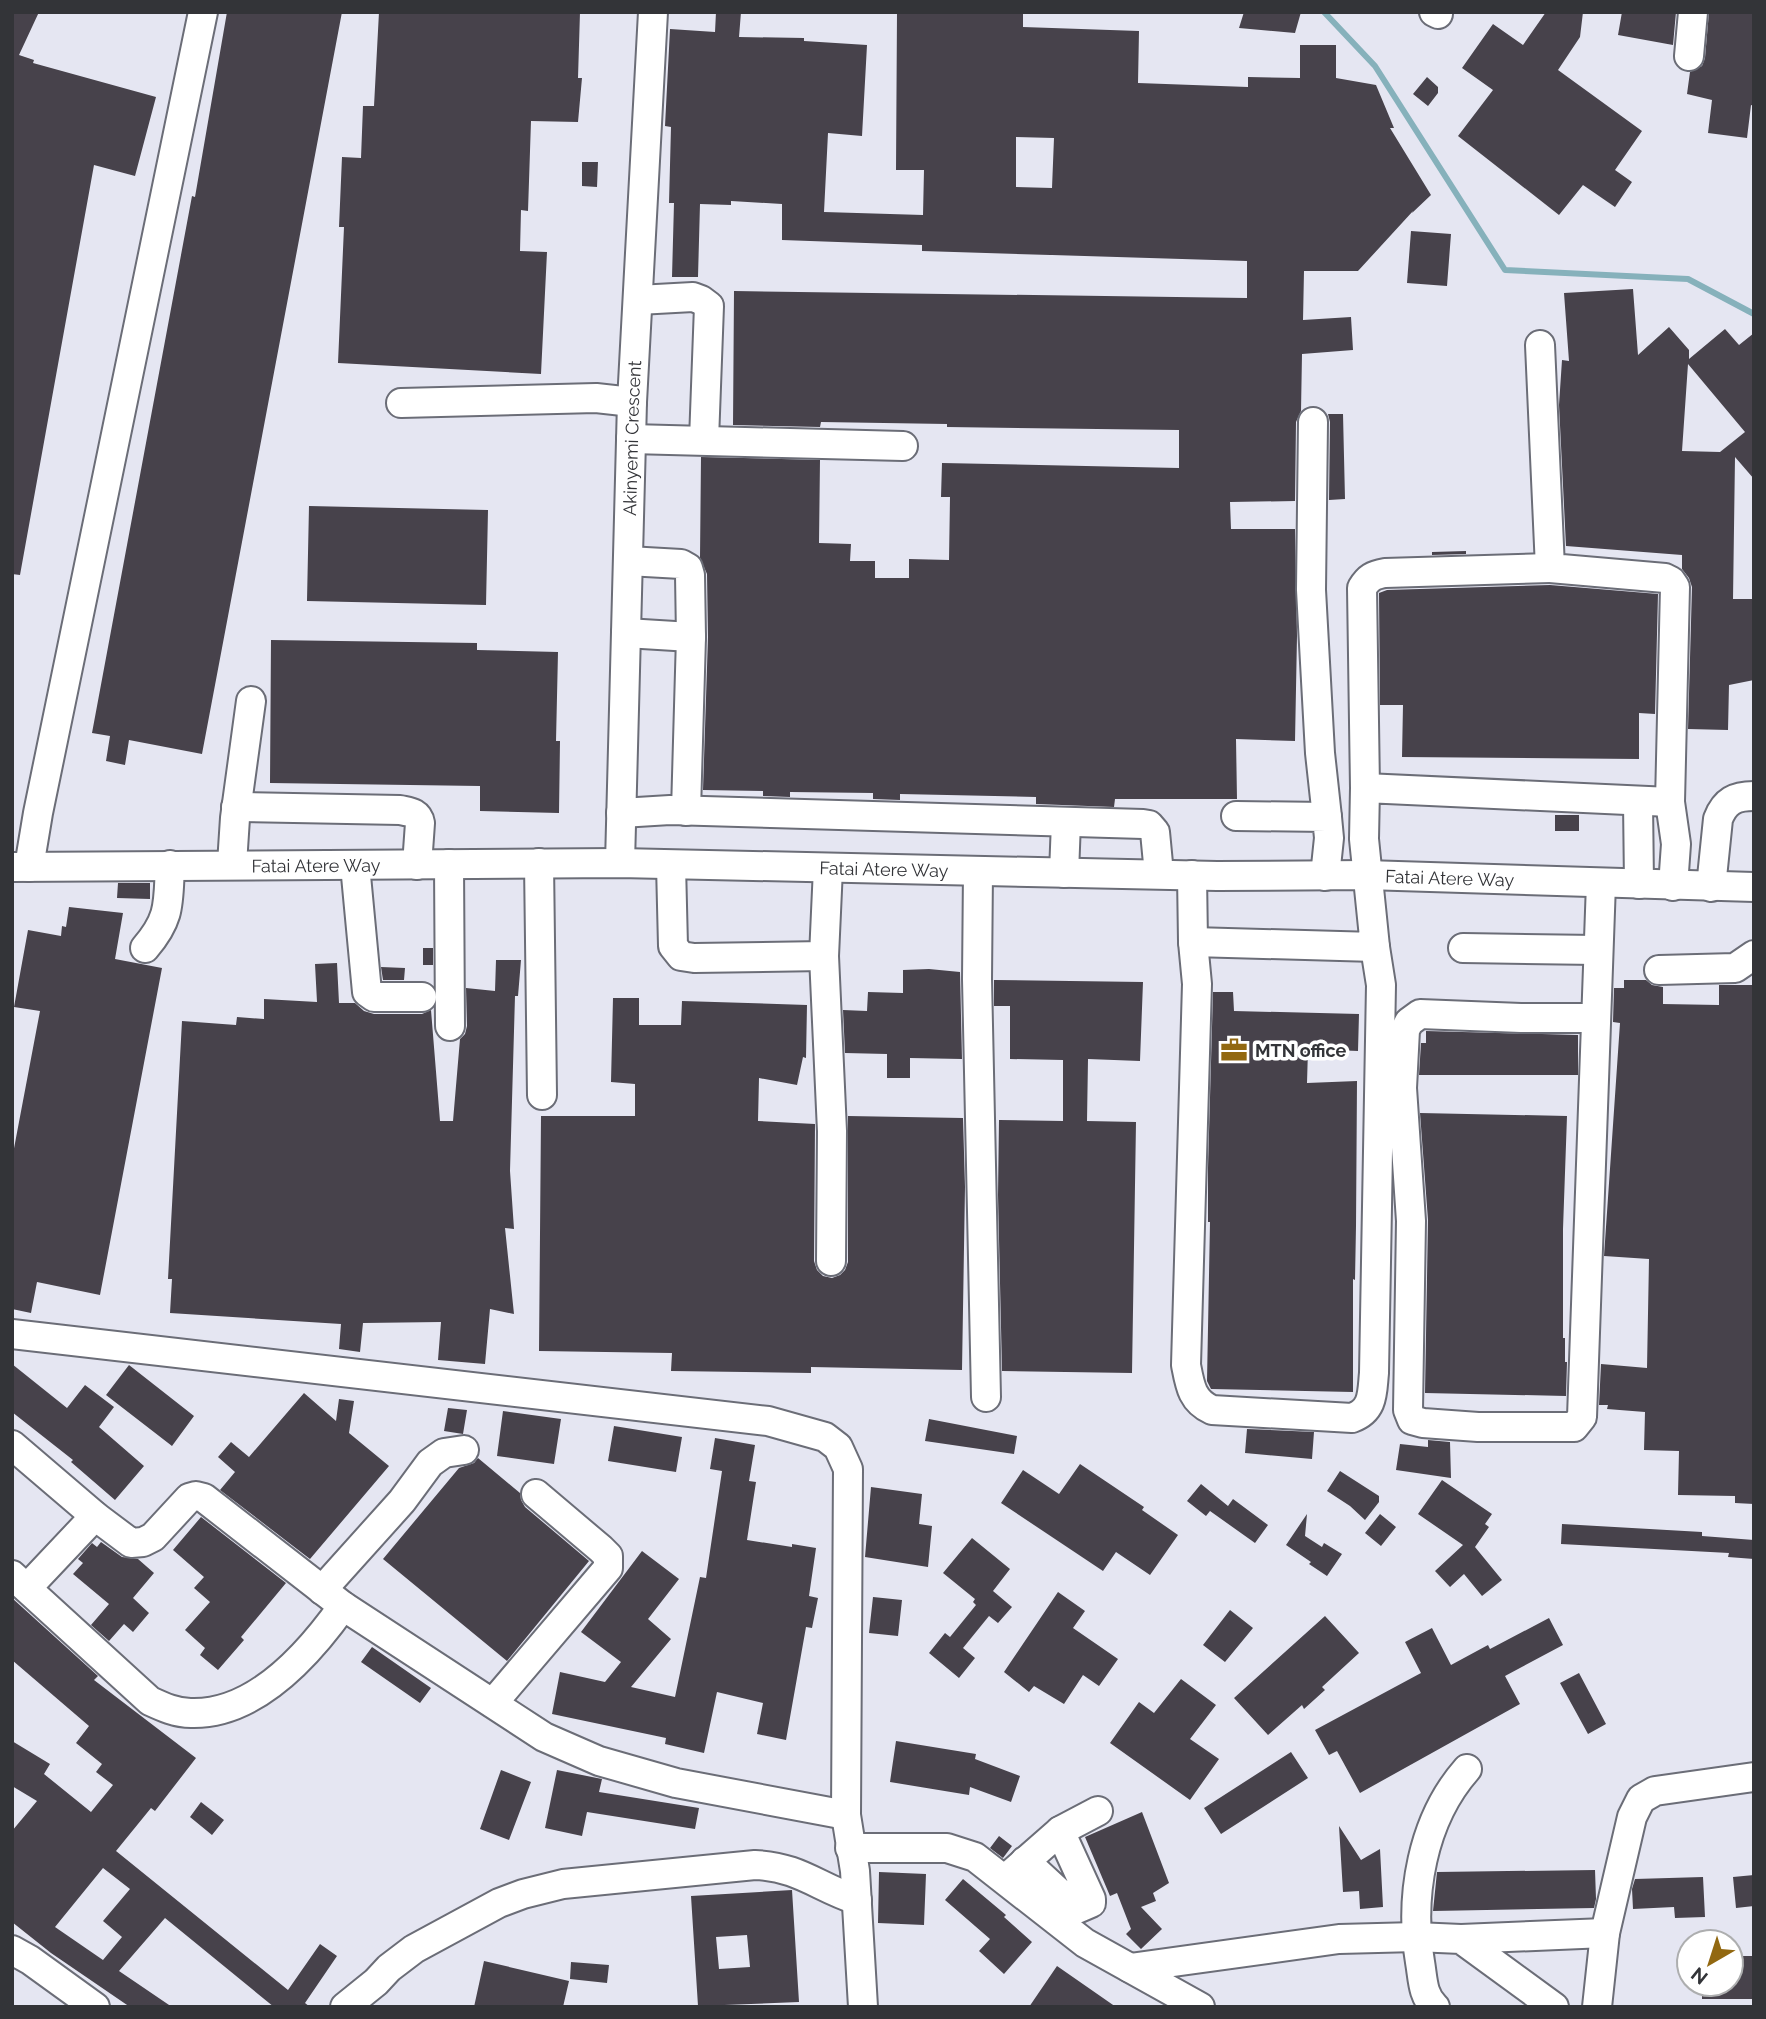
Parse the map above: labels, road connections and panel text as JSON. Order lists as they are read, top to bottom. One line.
{"streets":{"street":["Akinyemi Crescent","Fatai Atere Way"]},"crossings":[["Akinyemi Crescent","Fatai Atere Way"]],"places":{"office":["MTN office"]},"north":"bottom left"}
